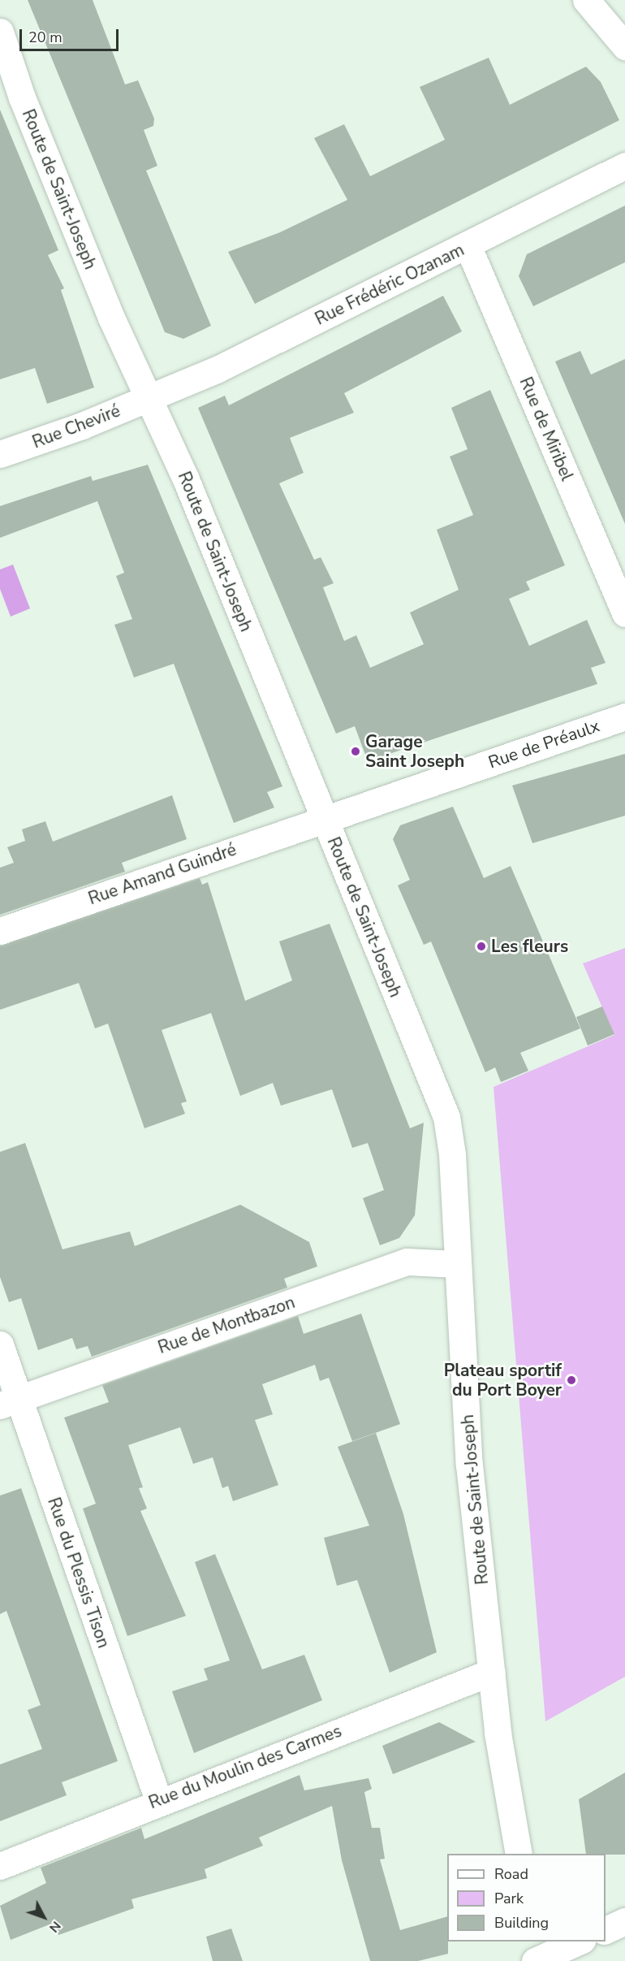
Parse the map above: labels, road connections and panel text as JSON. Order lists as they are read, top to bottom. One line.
{"streets":{"street":["Route de Saint-Joseph","Rue Frédéric Ozanam","Rue Cheviré","Rue de Miribel","Rue de Préaulx","Rue Amand Guindré","Rue de Montbazon","Rue du Plessis Tison","Rue du Moulin des Carmes"]},"crossings":[["Route de Saint-Joseph","Rue Frédéric Ozanam"],["Route de Saint-Joseph","Rue Cheviré"],["Route de Saint-Joseph","Rue de Préaulx"],["Route de Saint-Joseph","Rue Amand Guindré"],["Route de Saint-Joseph","Rue de Montbazon"],["Route de Saint-Joseph","Rue du Moulin des Carmes"],["Rue Frédéric Ozanam","Rue Cheviré"],["Rue Frédéric Ozanam","Rue de Miribel"],["Rue de Préaulx","Rue Amand Guindré"],["Rue de Montbazon","Rue du Plessis Tison"],["Rue du Plessis Tison","Rue du Moulin des Carmes"]],"places":["Garage Saint Joseph","Les fleurs","Plateau sportif du Port Boyer"],"legend":["Road","Park","Building"],"scale_bar":"20 m","north":"bottom right"}
